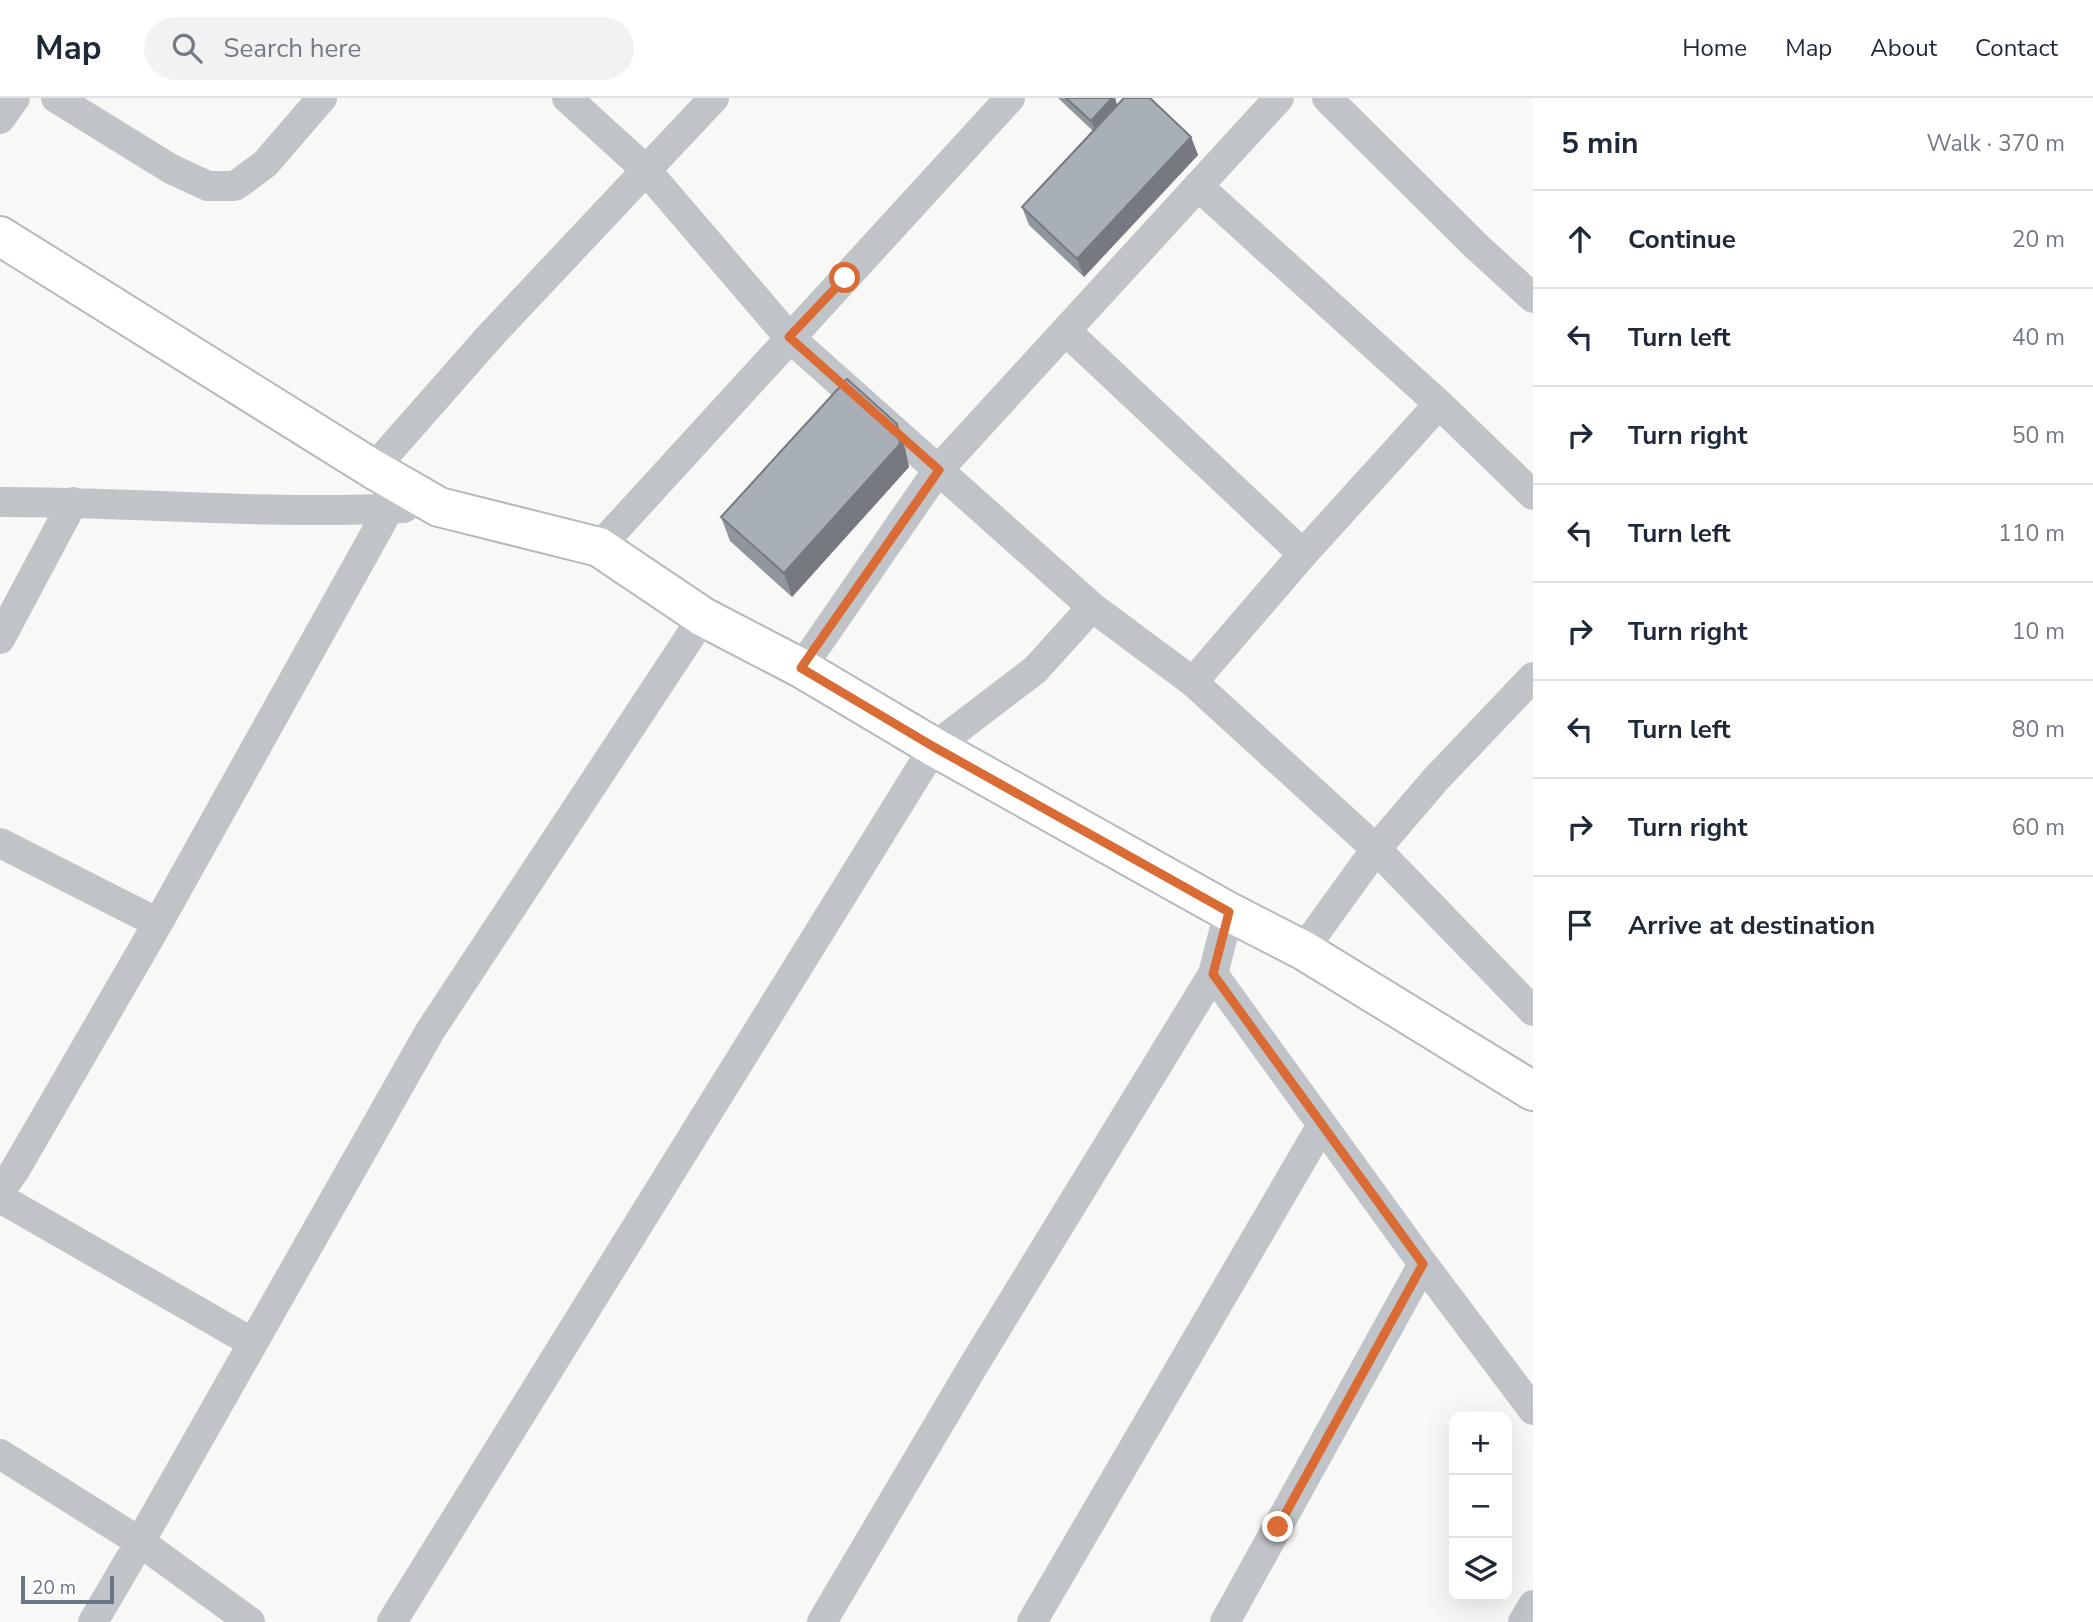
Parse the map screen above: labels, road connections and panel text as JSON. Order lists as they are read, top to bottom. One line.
{"scale_bar":"20 m","page":{"header":"Map","search":"Search here","nav":["Home","Map","About","Contact"],"heading":["5 min","Walk · 370 m"],"list":[["Continue","20 m"],["Turn left","40 m"],["Turn right","50 m"],["Turn left","110 m"],["Turn right","10 m"],["Turn left","80 m"],["Turn right","60 m"],"Arrive at destination"],"map_buttons":["+","−"],"scale":"20 m"}}
